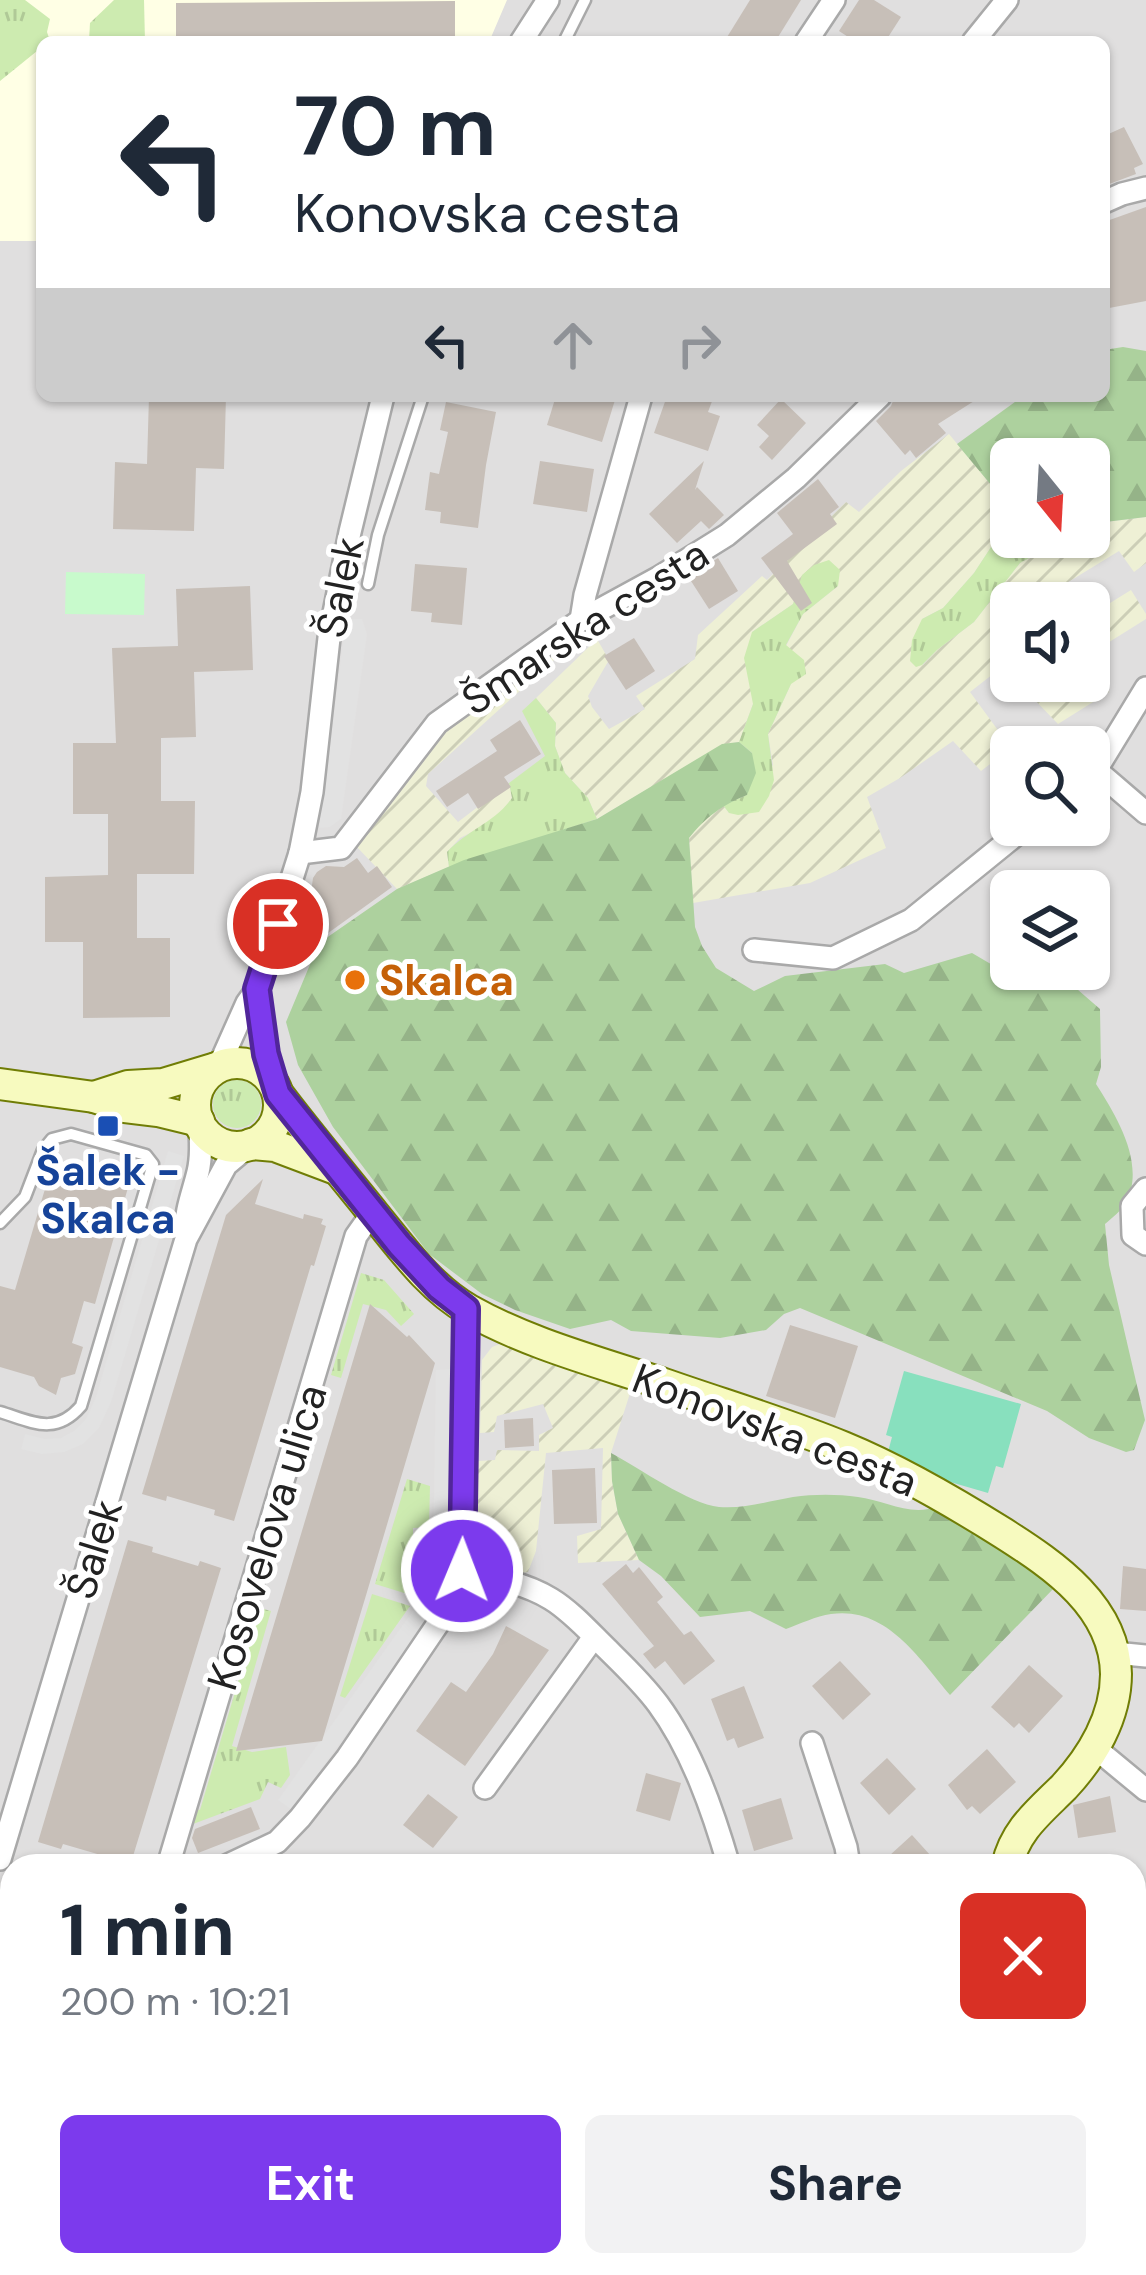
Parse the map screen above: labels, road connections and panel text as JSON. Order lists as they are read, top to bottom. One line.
{"streets":{"street":["Šalek","Šmarska cesta","Konovska cesta","Kosovelova ulica"]},"crossings":[["Šalek","Šmarska cesta"],["Šalek","Konovska cesta"],["Konovska cesta","Kosovelova ulica"]],"places":{"other":["Skalca"],"transit":["Šalek - Skalca"]},"north":"bottom","page":{"turn":["70 m","Konovska cesta"],"heading":["1 min","200 m · 10:21"],"buttons":["Exit","Share"]}}
